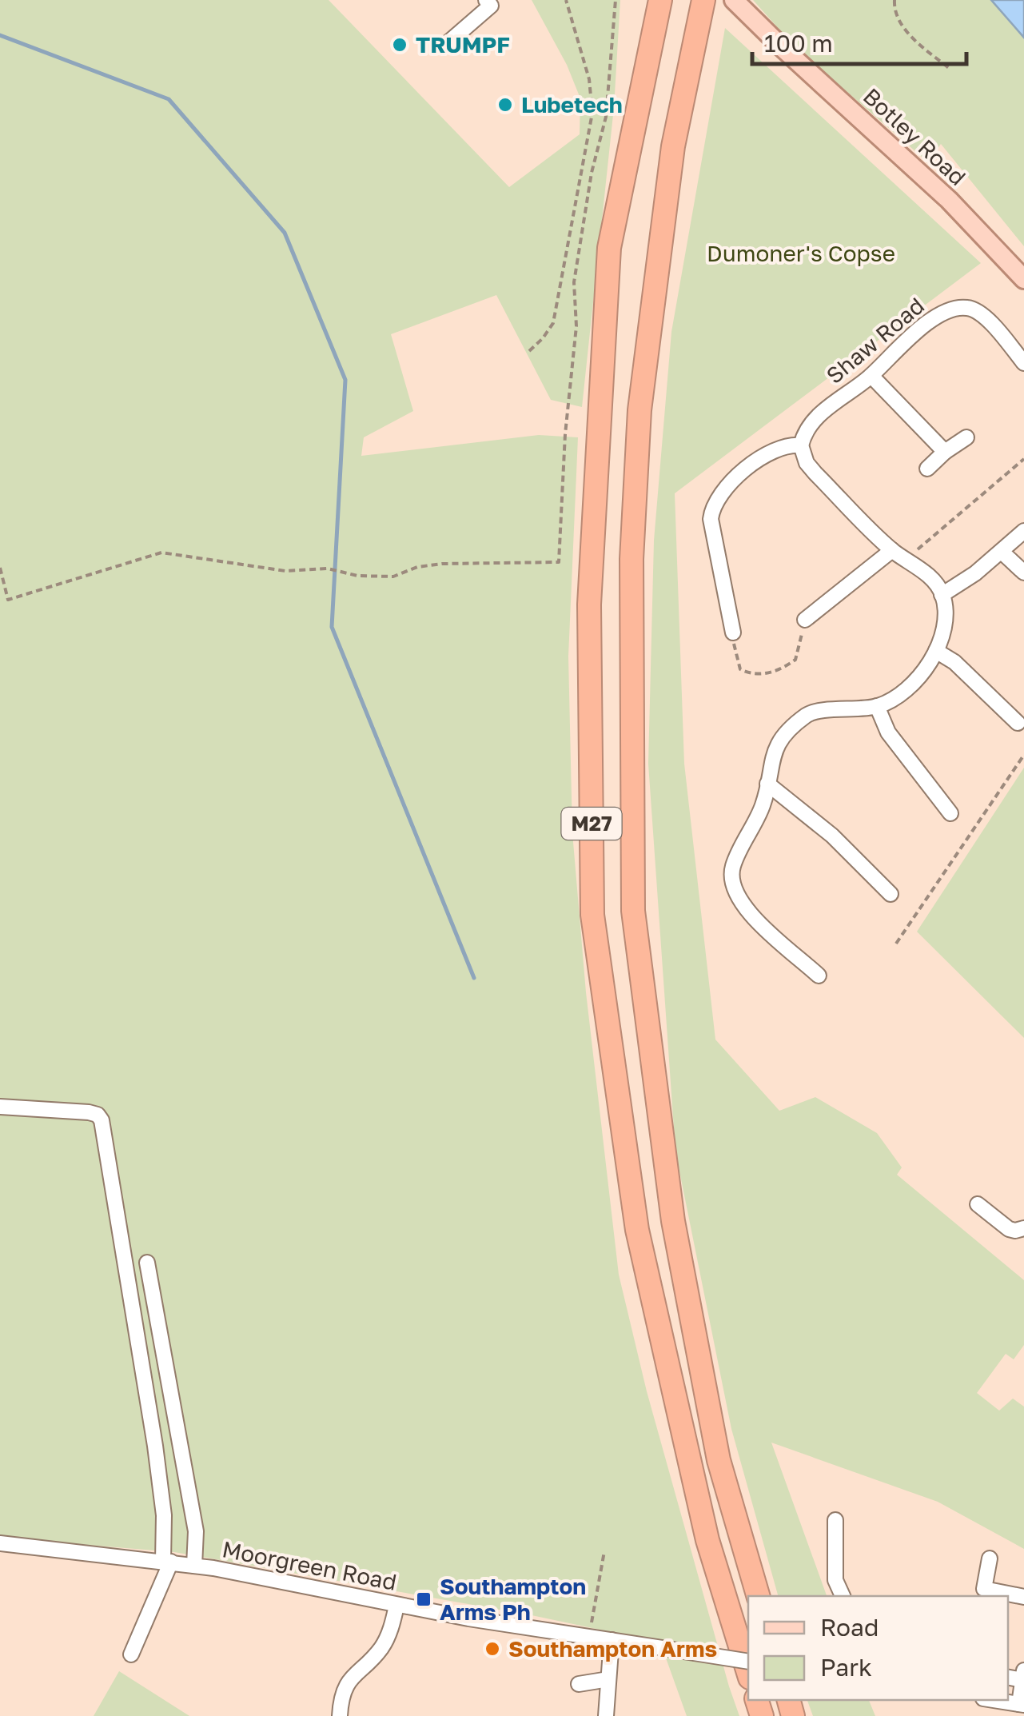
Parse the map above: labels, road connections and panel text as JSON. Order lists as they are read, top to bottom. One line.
{"streets":{"highway":["M27"],"main road":["Botley Road"],"street":["Shaw Road","Moorgreen Road"]},"parks":["Dumoner's Copse"],"places":{"other":["TRUMPF","Lubetech","Southampton Arms"],"transit":["Southampton Arms Ph"]},"legend":["Road","Park"],"scale_bar":"100 m"}
